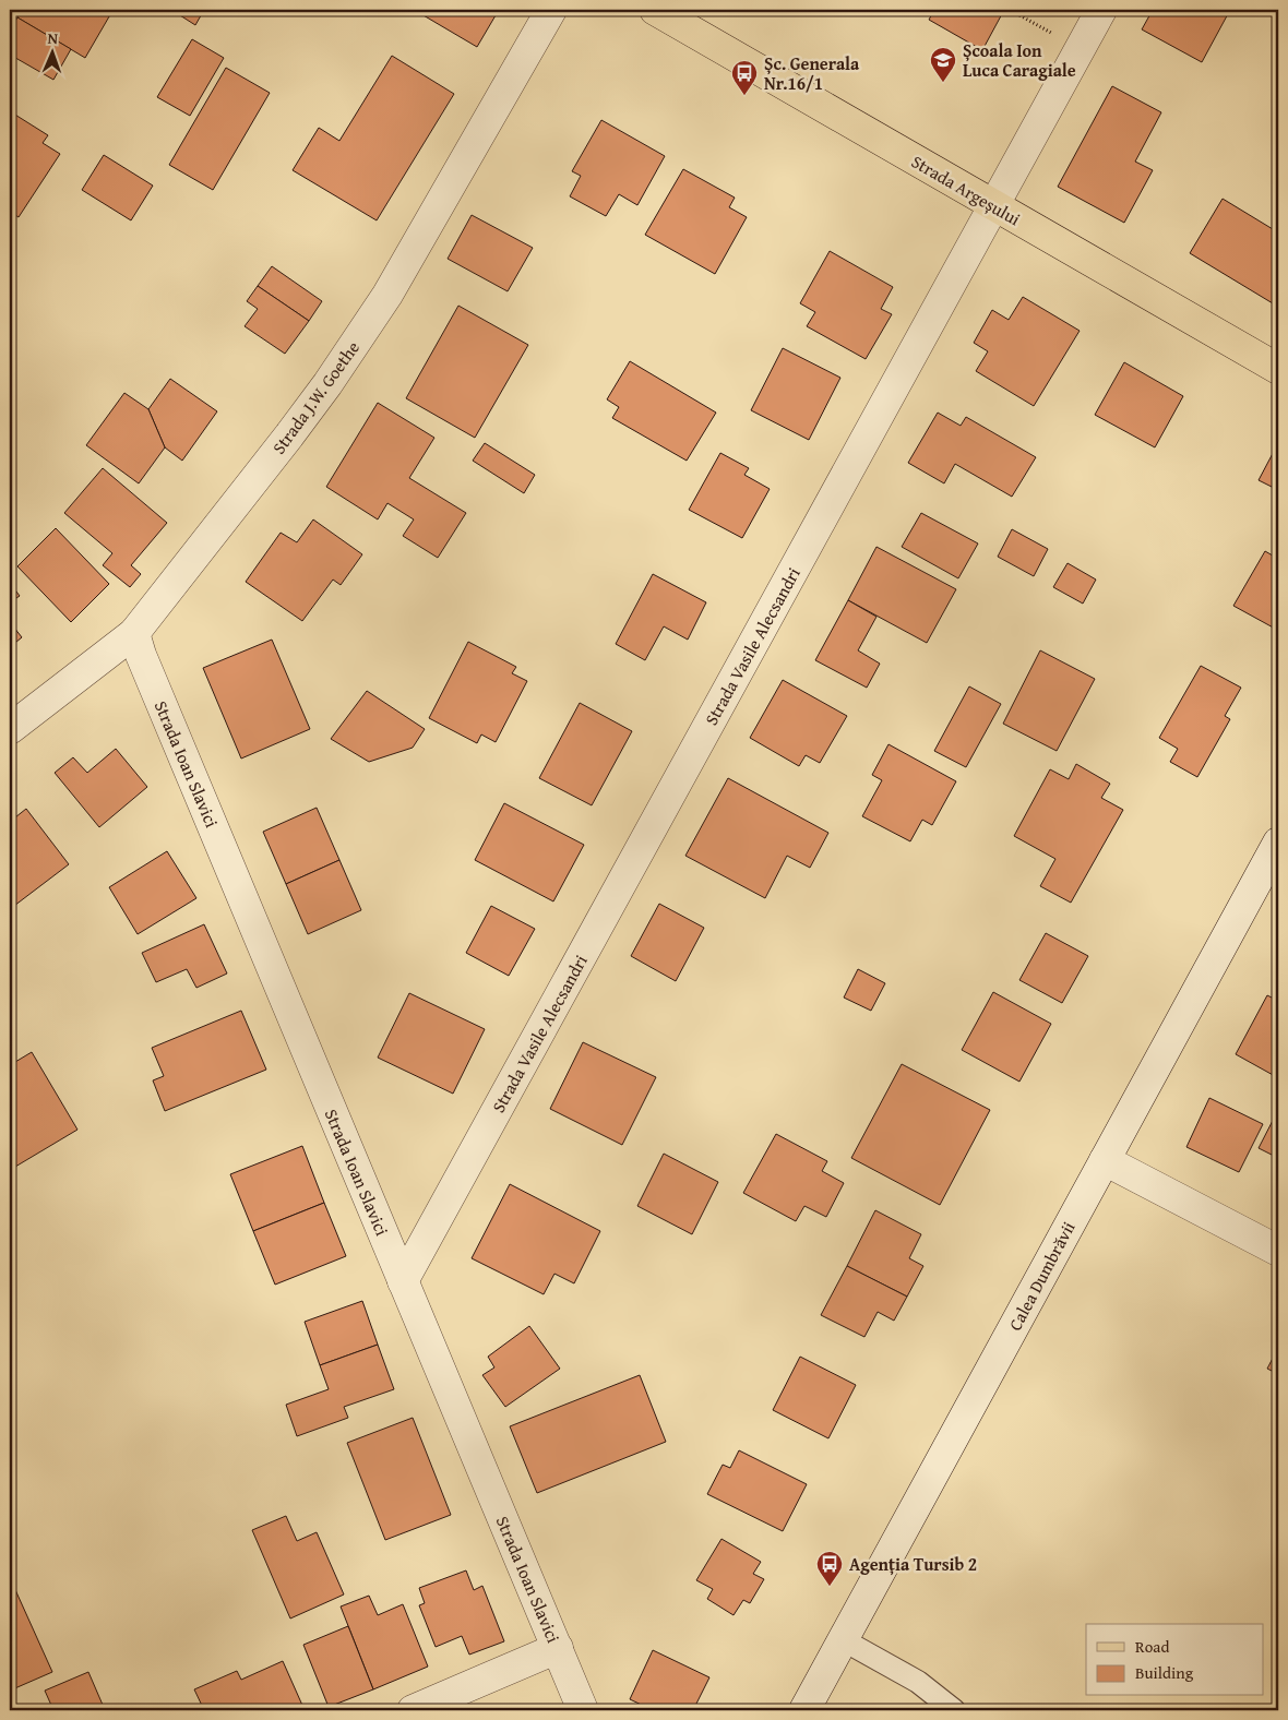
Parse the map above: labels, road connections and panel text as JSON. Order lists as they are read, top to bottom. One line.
{"streets":{"main road":["Strada Argeșului"],"street":["Strada J.W. Goethe","Strada Vasile Alecsandri","Strada Ioan Slavici","Calea Dumbrăvii"]},"crossings":[["Strada Argeșului","Strada Vasile Alecsandri"],["Strada J.W. Goethe","Strada Ioan Slavici"],["Strada Vasile Alecsandri","Strada Ioan Slavici"]],"places":{"school or university":["Școala Ion Luca Caragiale"],"bus stop":["Șc. Generala Nr.16/1","Agenția Tursib 2"]},"legend":["Road","Building"],"north":"top"}
